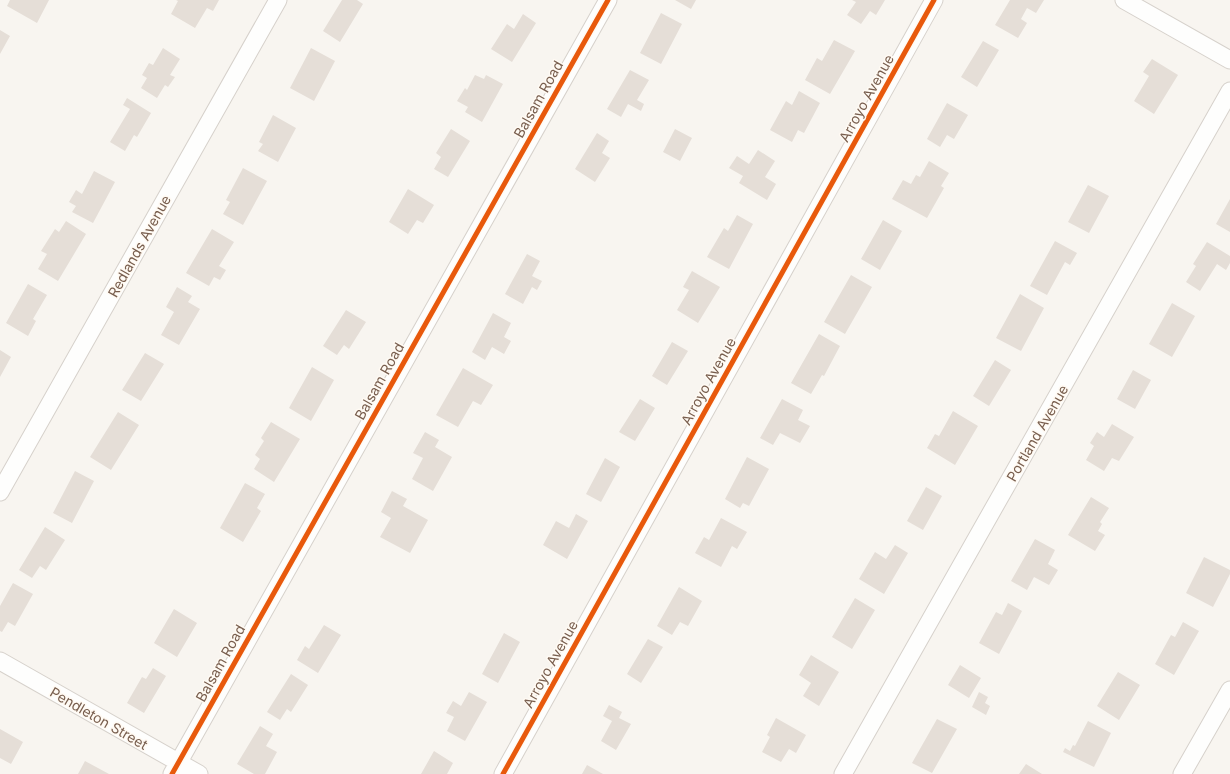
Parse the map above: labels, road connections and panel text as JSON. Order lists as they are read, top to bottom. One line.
{"streets":{"street":["Arroyo Avenue","Balsam Road","Redlands Avenue","Portland Avenue","Pendleton Street"]},"crossings":[["Balsam Road","Pendleton Street"]]}
